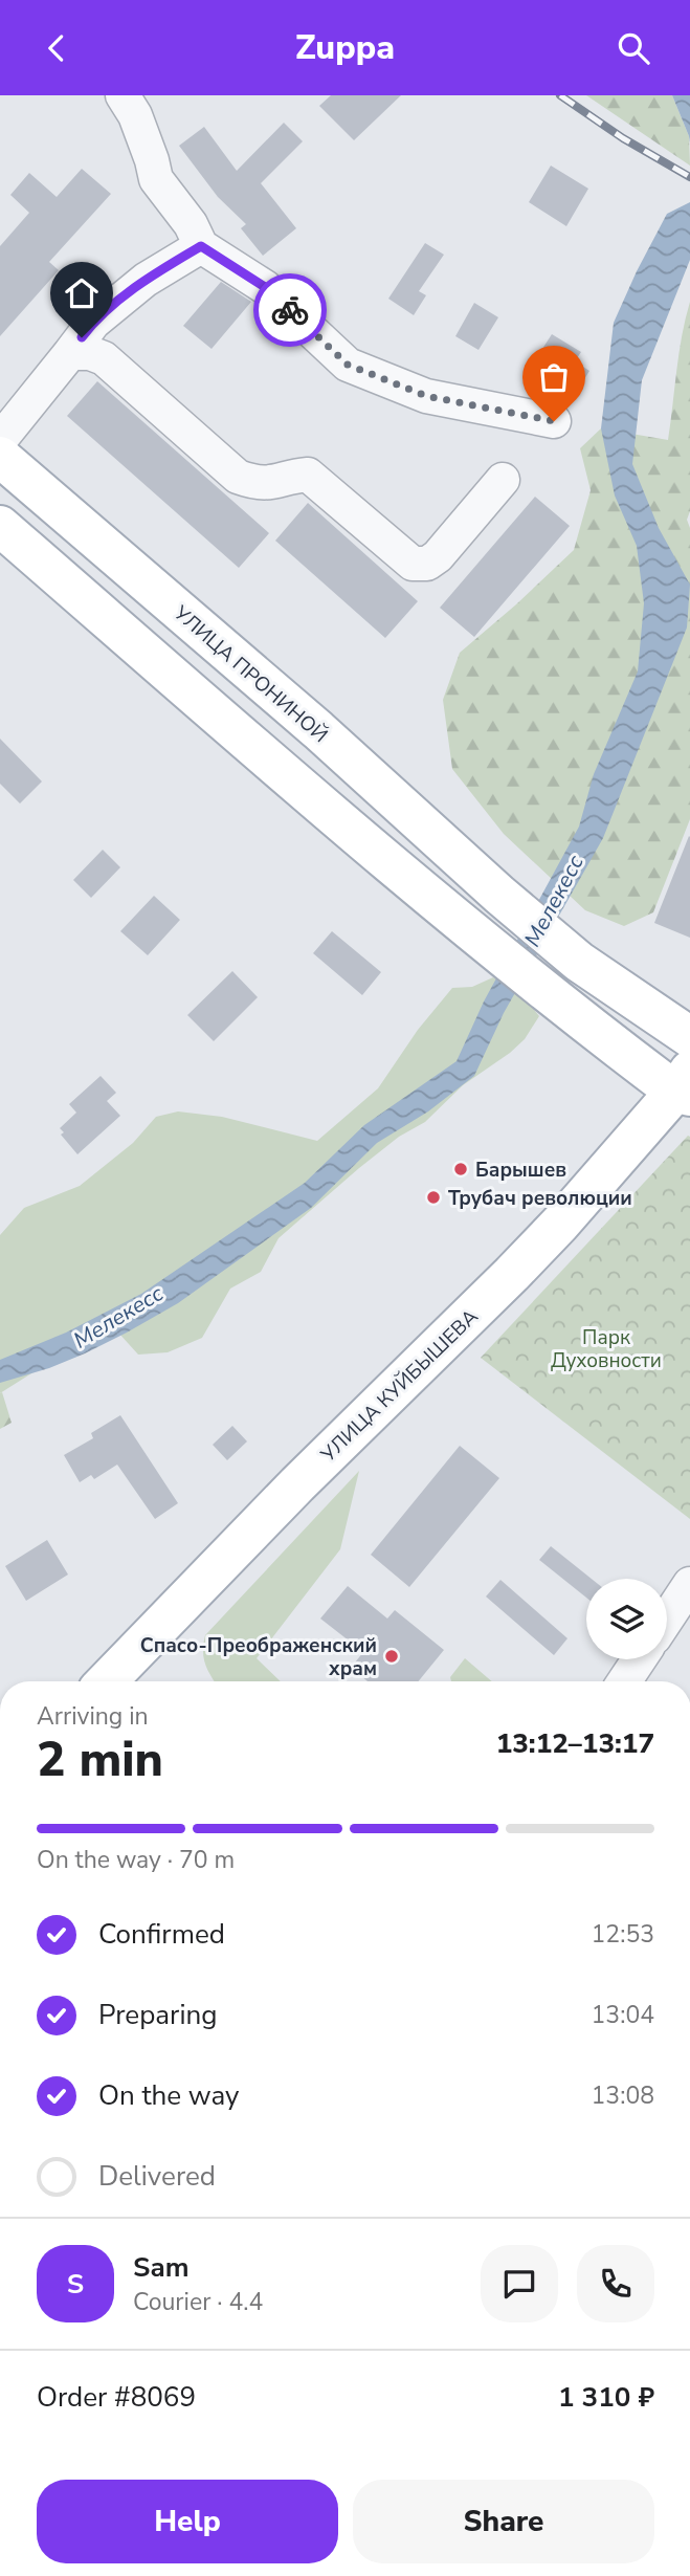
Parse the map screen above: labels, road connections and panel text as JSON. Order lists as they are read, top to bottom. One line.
{"streets":{"main road":["УЛИЦА ПРОНИНОЙ","УЛИЦА КУЙБЫШЕВА"]},"water":["Мелекесс"],"parks":["Парк Духовности"],"places":["Барышев","Трубач революции","Спасо-Преображенский храм"],"page":{"header":"Zuppa","heading":["2 min","Arriving in","13:12–13:17"],"panel":["Sam","Courier · 4.4","Order #8069","1 310 ₽"],"bar":"On the way · 70 m","list":[["Confirmed","12:53"],["Preparing","13:04"],["On the way","13:08"],"Delivered"],"round":"S","buttons":["Help","Share"]}}
